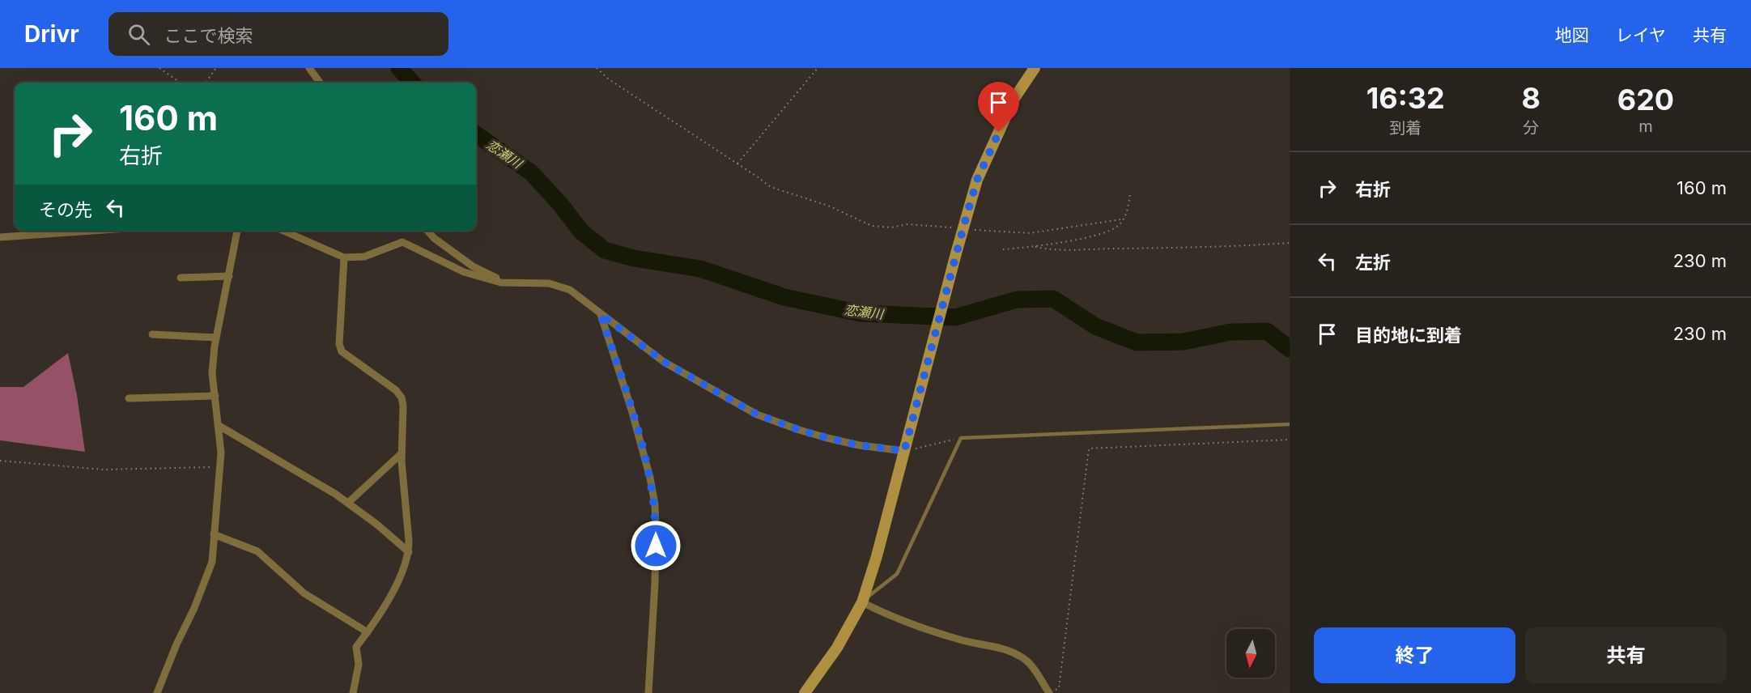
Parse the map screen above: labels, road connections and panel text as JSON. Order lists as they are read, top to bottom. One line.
{"water":["恋瀬川"],"north":"bottom","page":{"header":"Drivr","search":"ここで検索","nav":["地図","レイヤ","共有"],"eta":["16:32","到着","8","分","620","m"],"turn":["160 m","右折"],"list":[{"name":"右折","value":"160 m"},{"name":"左折","value":"230 m"},{"name":"目的地に到着","value":"230 m"}],"then":"その先","buttons":["終了","共有"]}}
